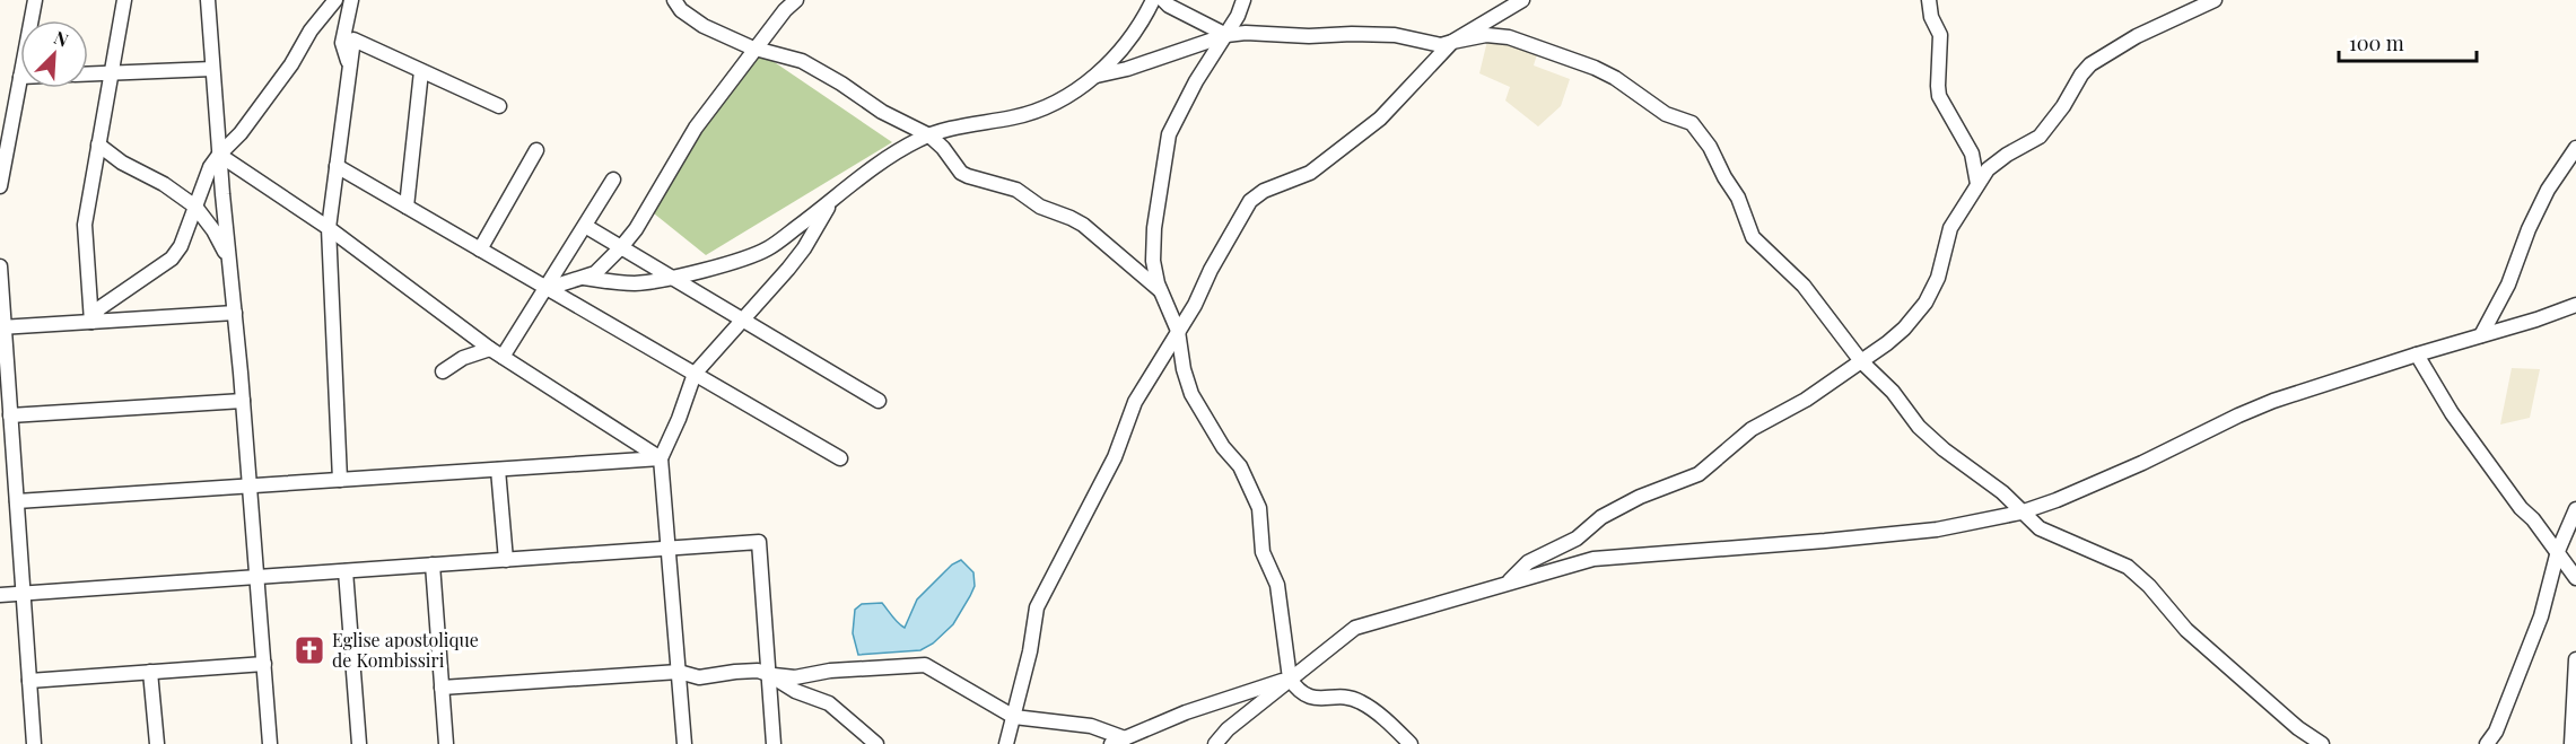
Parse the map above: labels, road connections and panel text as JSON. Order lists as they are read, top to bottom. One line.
{"places":{"church":["Eglise apostolique de Kombissiri"]},"scale_bar":"100 m","north":"top right"}
